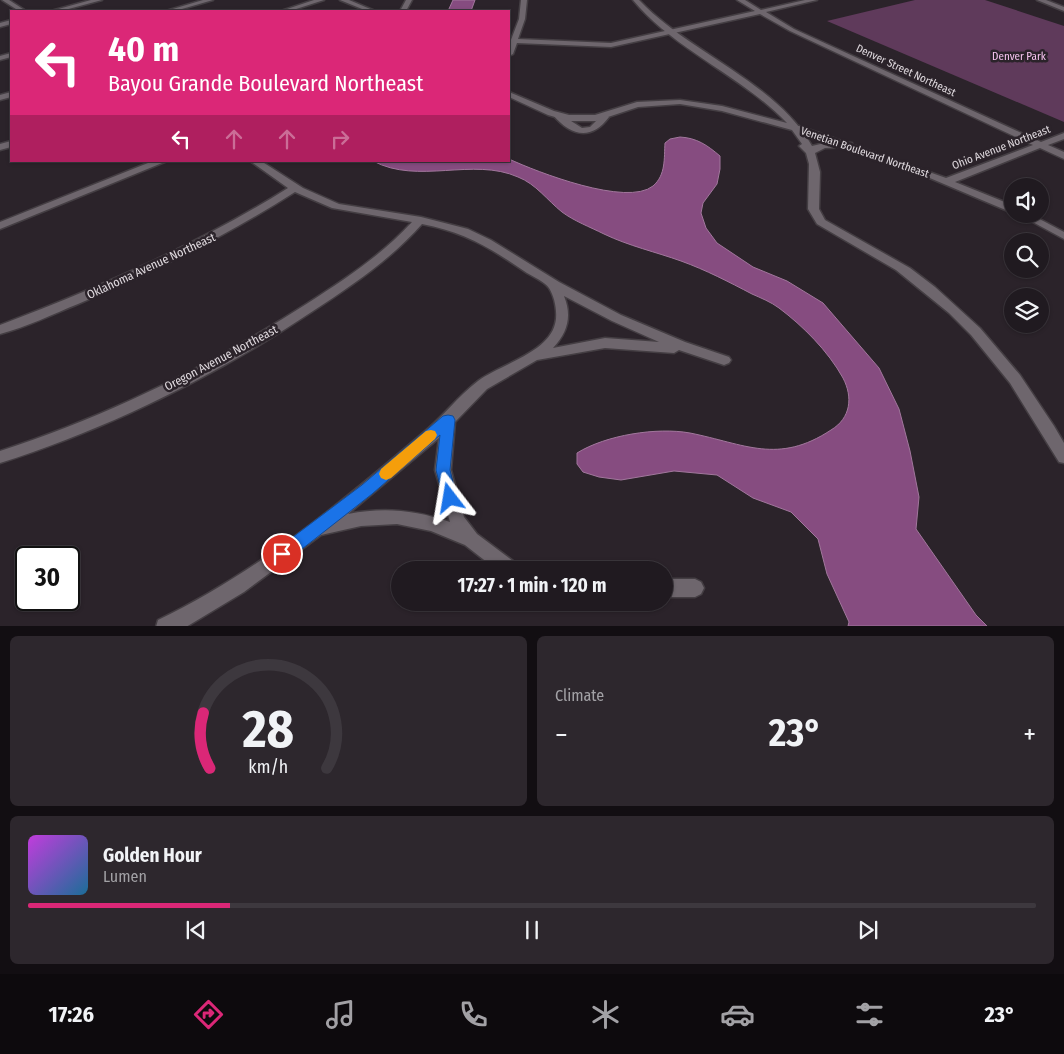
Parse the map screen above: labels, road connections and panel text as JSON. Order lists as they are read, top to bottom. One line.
{"streets":{"street":["Denver Street Northeast","Ohio Avenue Northeast","Venetian Boulevard Northeast","Oklahoma Avenue Northeast","Oregon Avenue Northeast"]},"crossings":[["Denver Street Northeast","Ohio Avenue Northeast"],["Ohio Avenue Northeast","Venetian Boulevard Northeast"]],"parks":["Denver Park"],"page":{"turn":["40 m","Bayou Grande Boulevard Northeast"],"limit":"30","trip":"17:27 · 1 min · 120 m","tile":"Climate","heat":["−","23°","+"],"song":["Golden Hour","Lumen"],"tabs":["17:26","23°"],"gauge":["28","km/h"]}}
